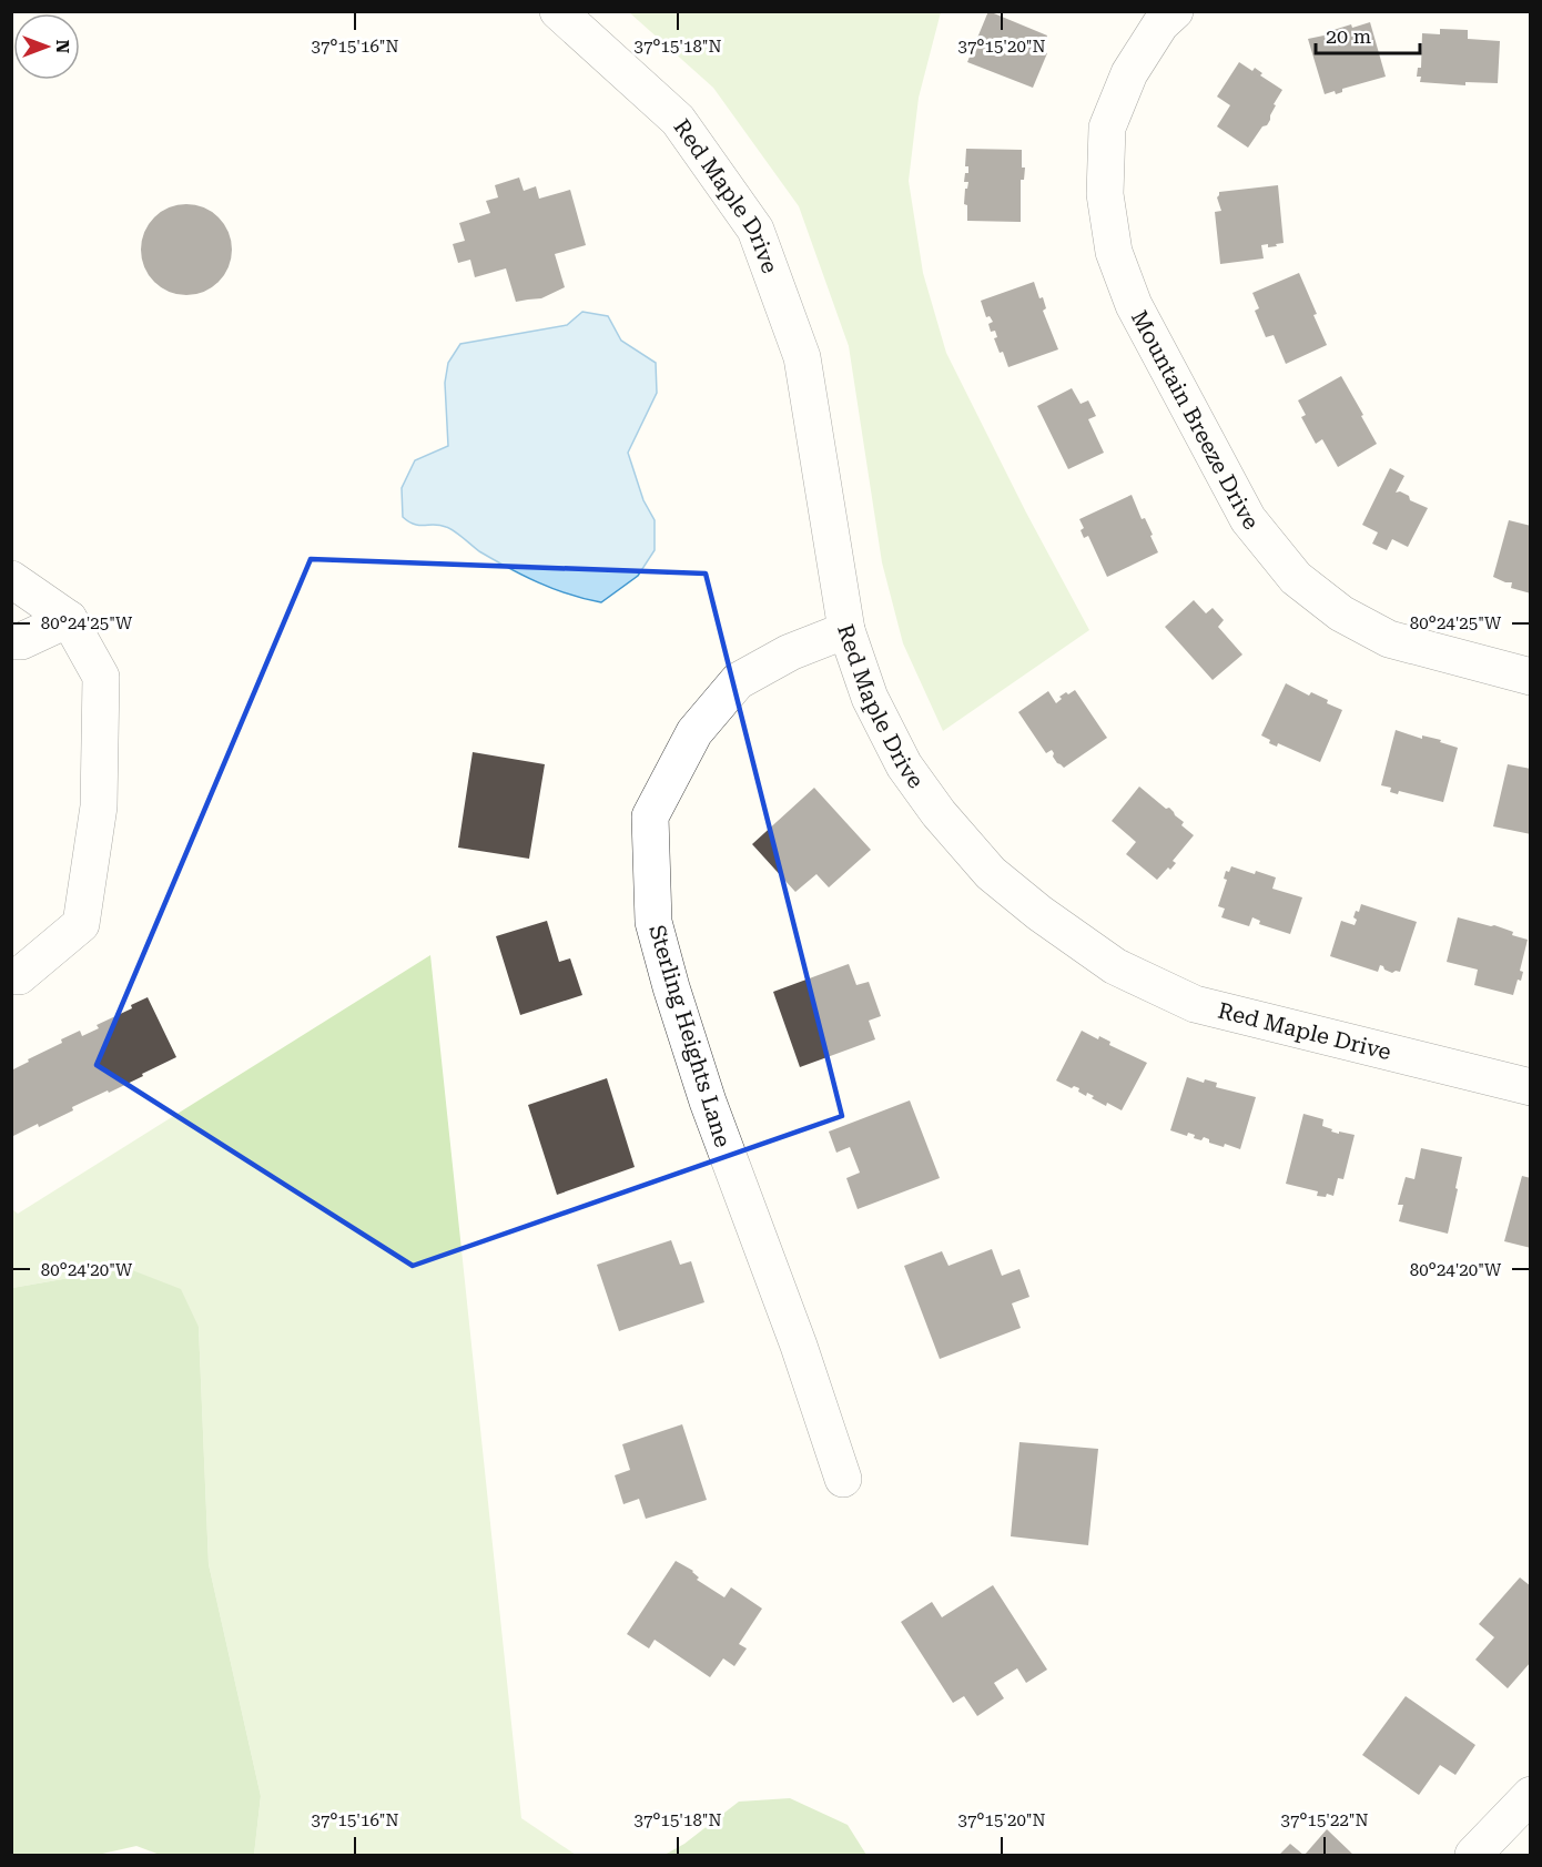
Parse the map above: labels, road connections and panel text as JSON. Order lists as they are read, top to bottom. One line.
{"streets":{"street":["Red Maple Drive","Mountain Breeze Drive","Sterling Heights Lane"]},"crossings":[["Red Maple Drive","Sterling Heights Lane"]],"scale_bar":"20 m","north":"right","coordinates":["37°15'16\"N","37°15'18\"N","37°15'20\"N","80°24'25\"W","80°24'20\"W","37°15'22\"N"]}
